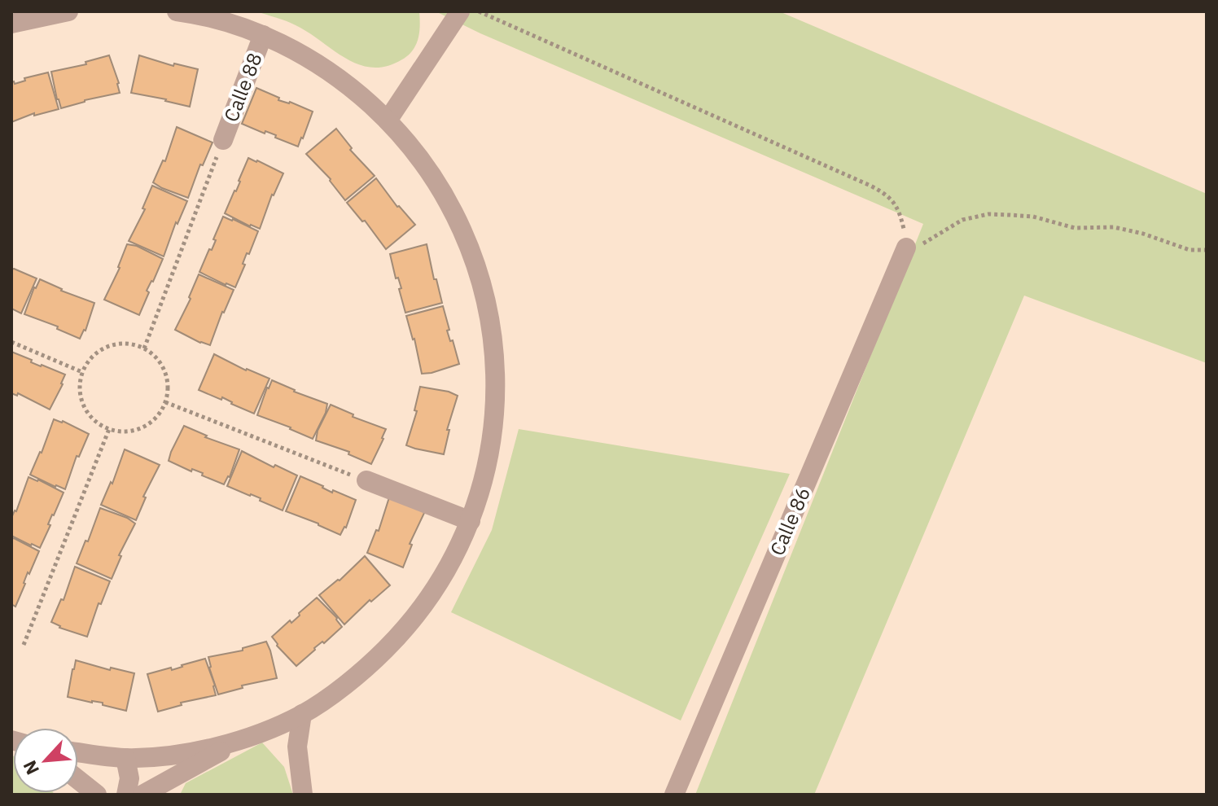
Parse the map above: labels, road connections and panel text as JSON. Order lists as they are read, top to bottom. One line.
{"streets":{"street":["Calle 88","Calle 86"]},"north":"bottom left"}
